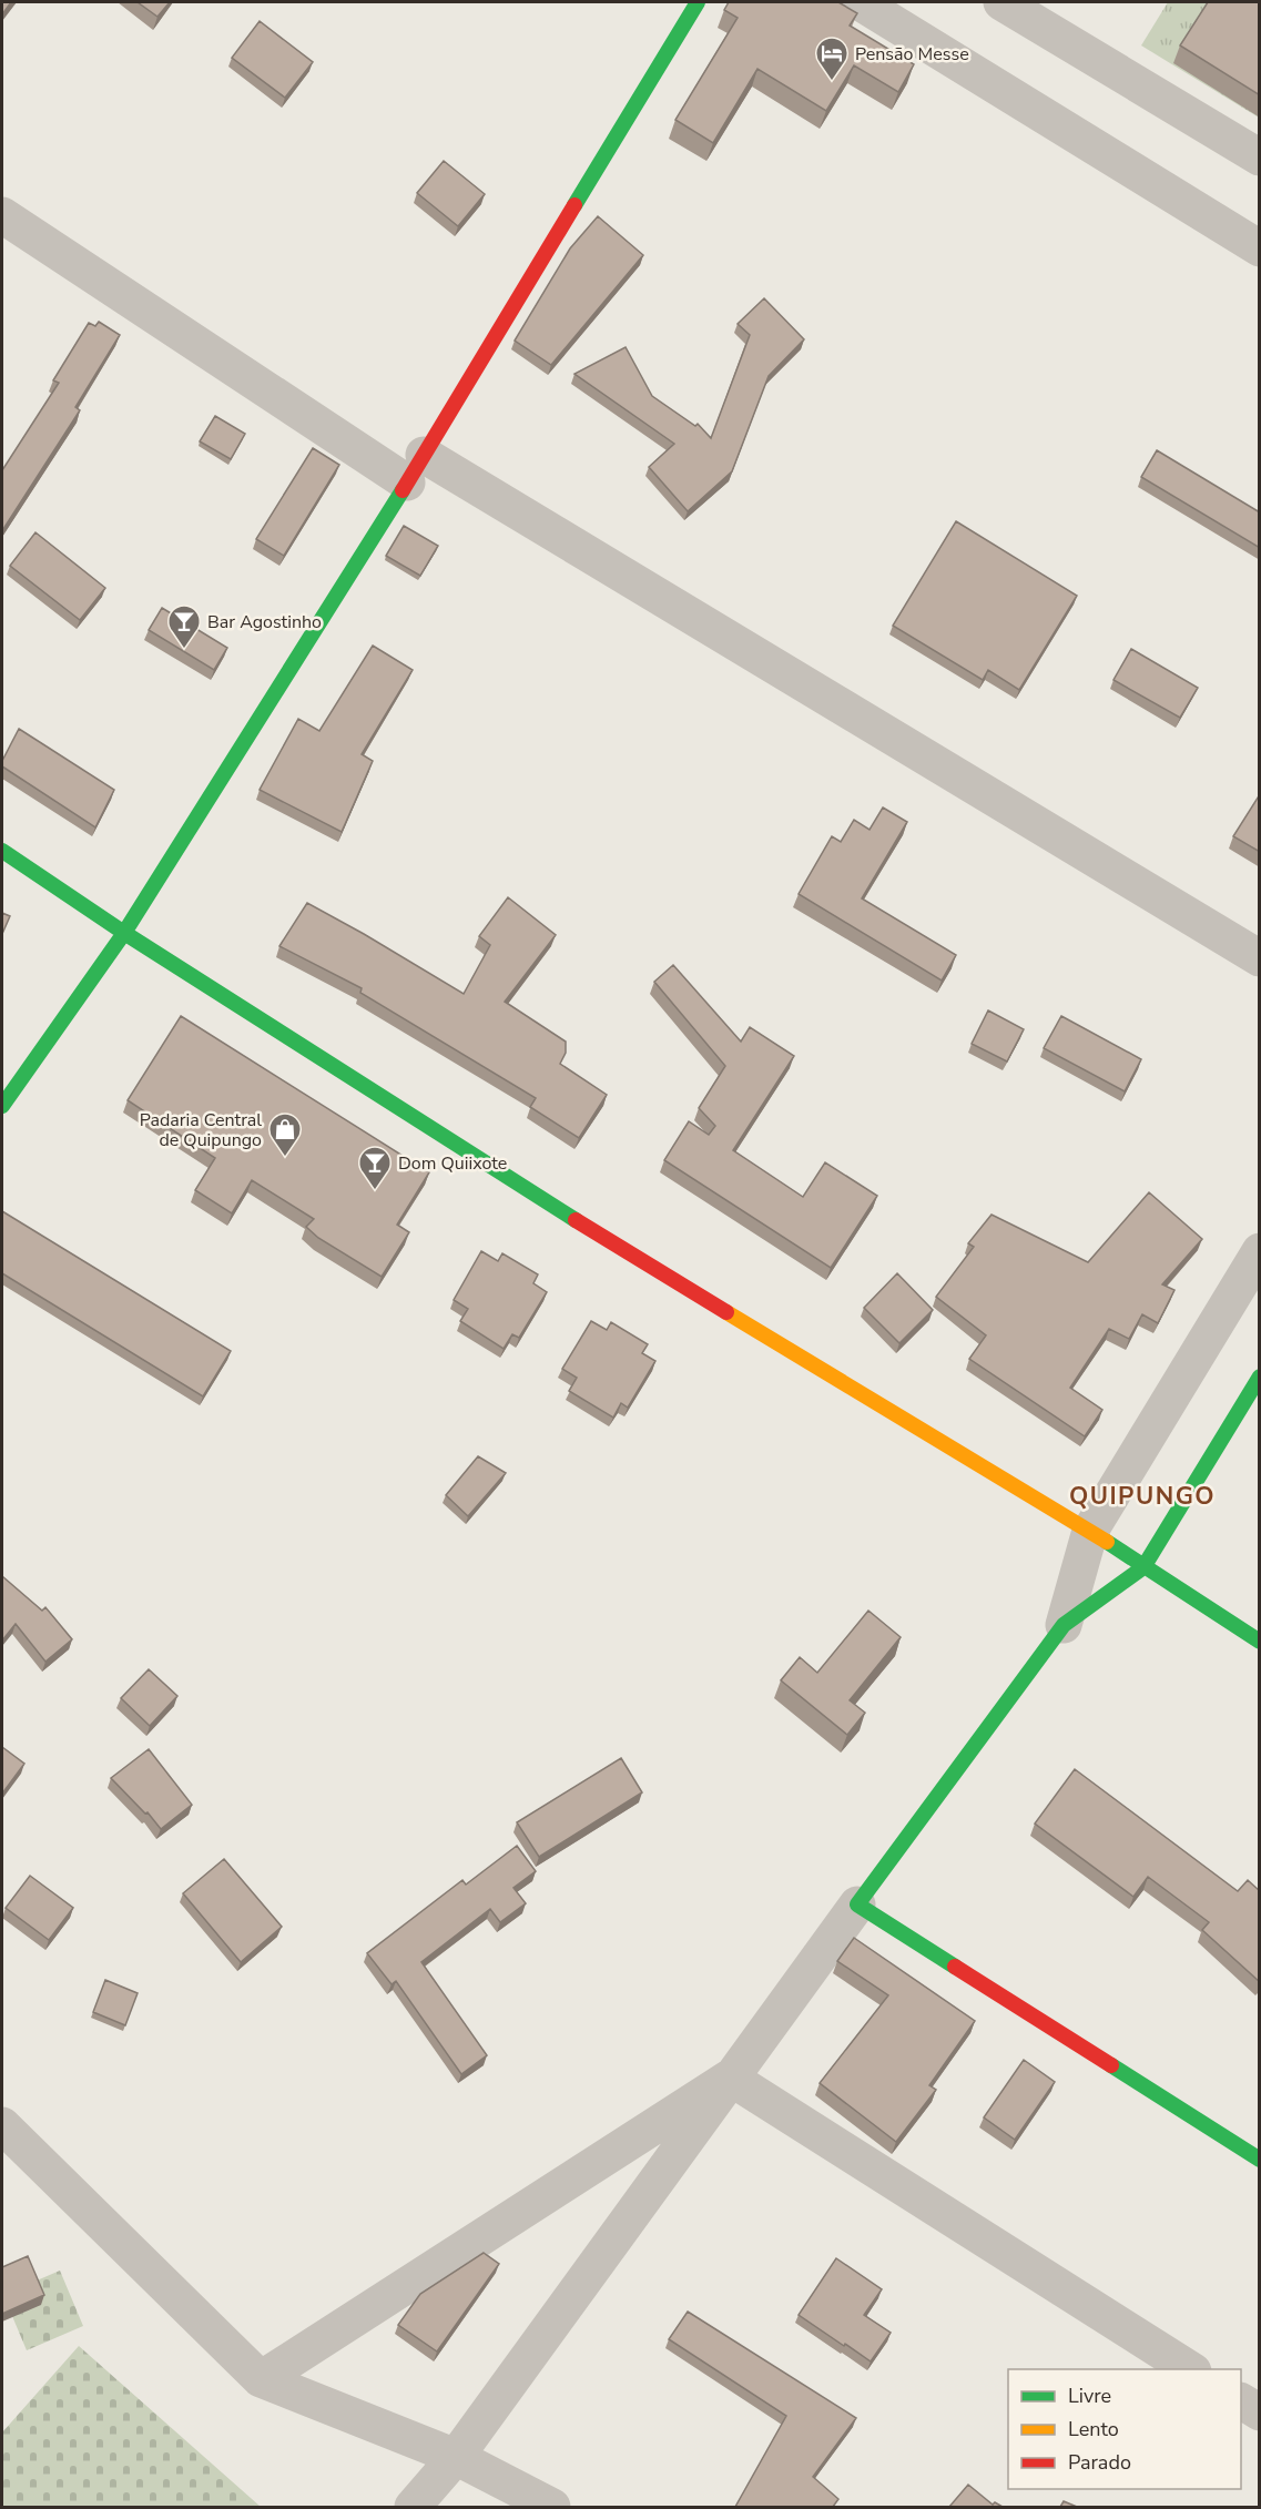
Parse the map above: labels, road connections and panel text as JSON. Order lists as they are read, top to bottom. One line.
{"districts":["QUIPUNGO"],"places":{"hotel":["Pensão Messe"],"bar":["Bar Agostinho","Dom Quiixote"],"shop":["Padaria Central de Quipungo"]},"legend":["Livre","Lento","Parado"]}
